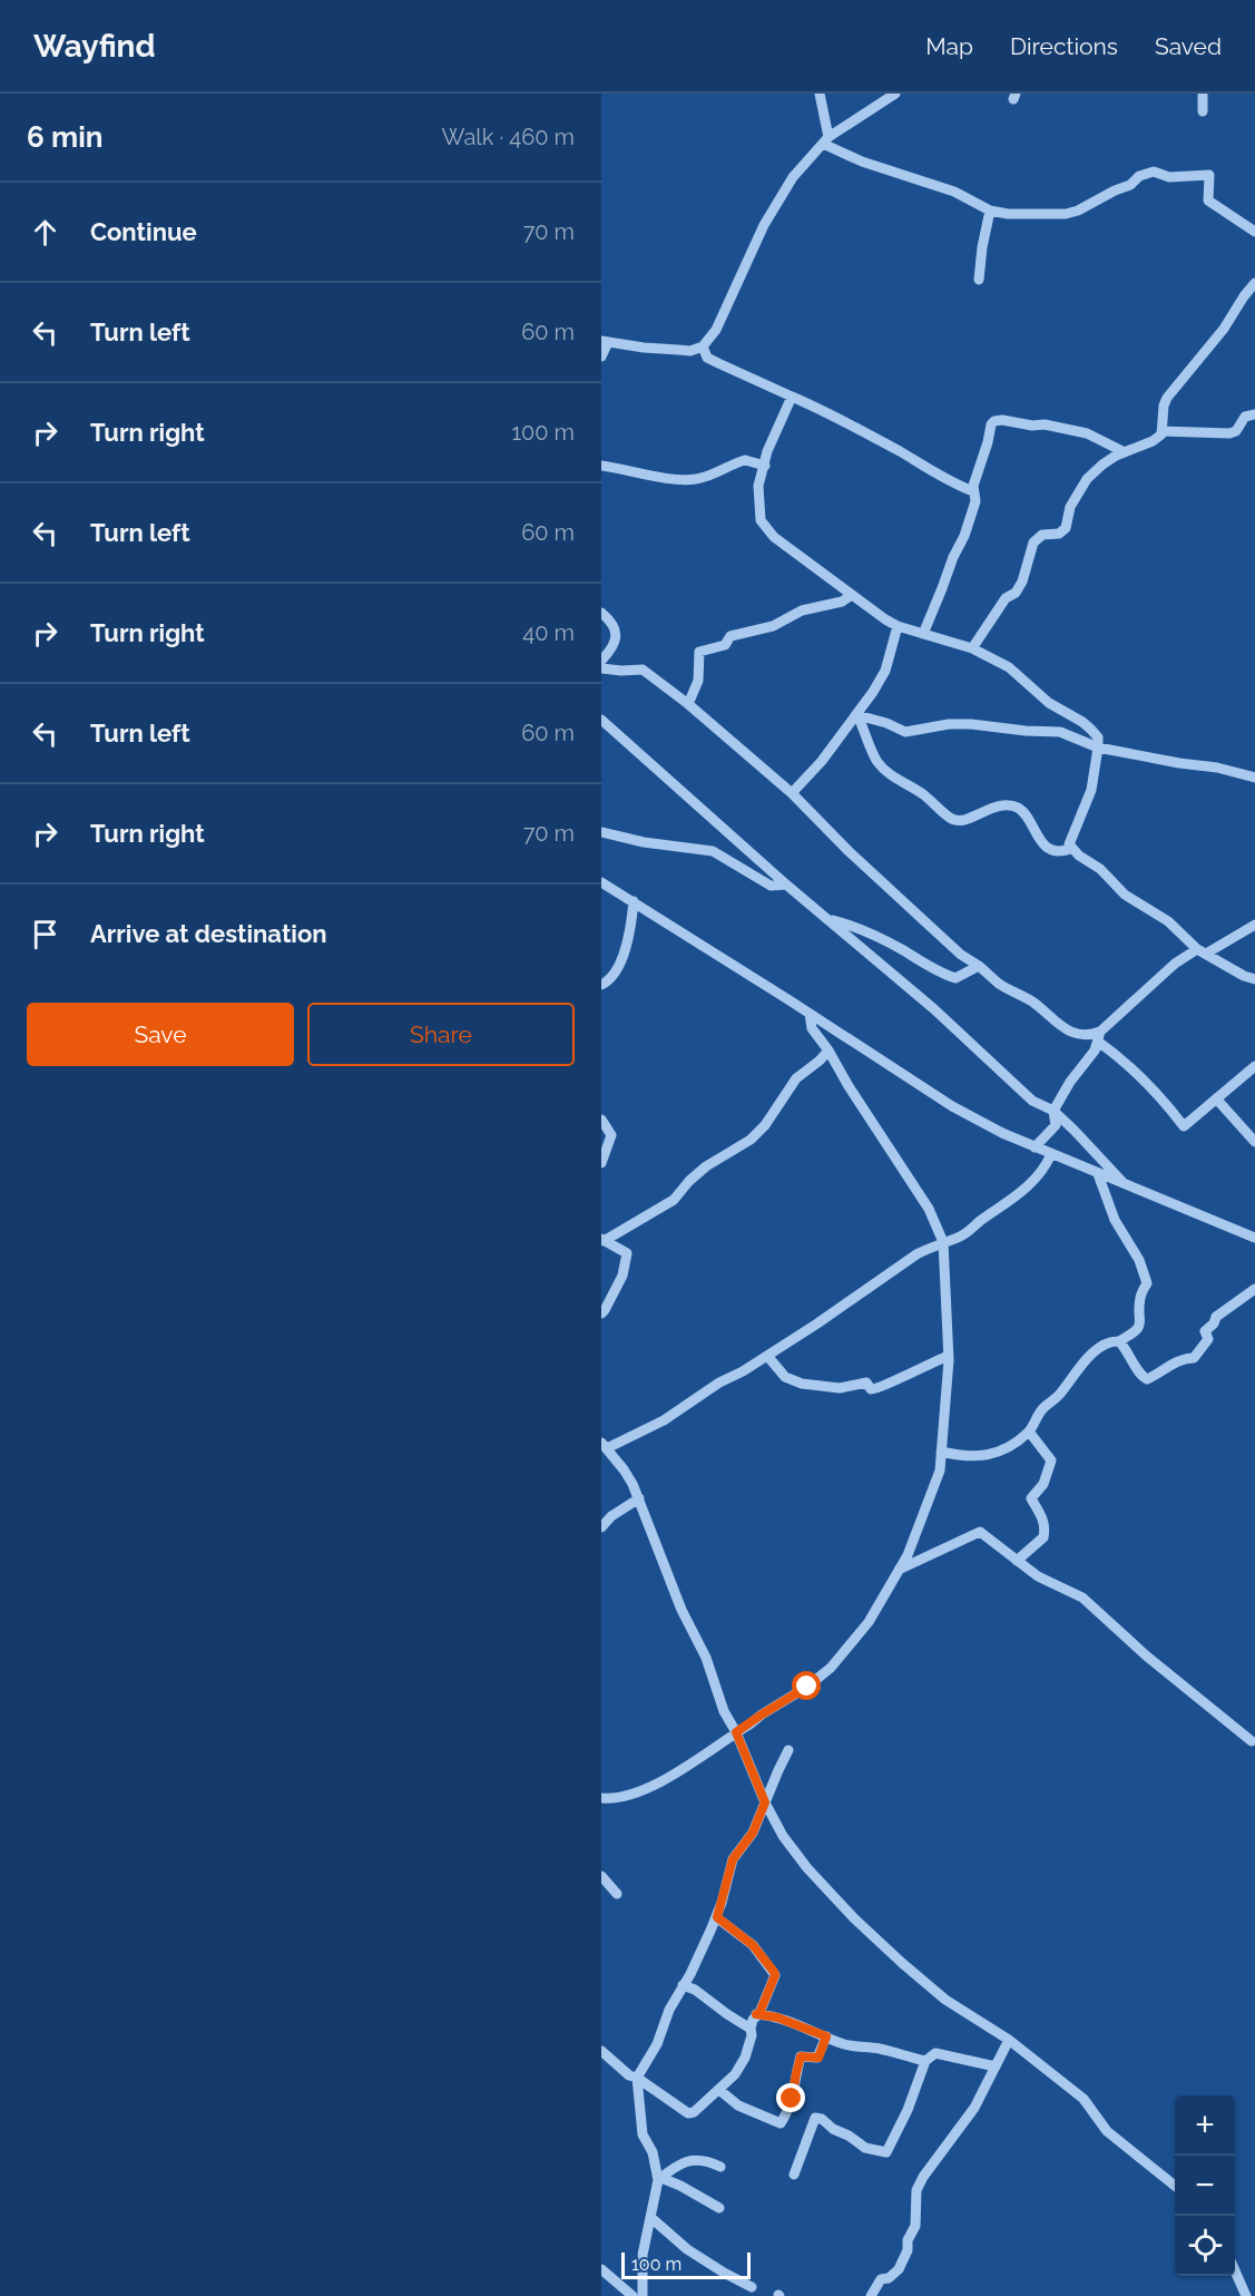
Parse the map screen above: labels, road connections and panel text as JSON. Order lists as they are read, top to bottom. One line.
{"scale_bar":"100 m","page":{"header":"Wayfind","nav":["Map","Directions","Saved"],"heading":["6 min","Walk · 460 m"],"list":[["Continue","70 m"],["Turn left","60 m"],["Turn right","100 m"],["Turn left","60 m"],["Turn right","40 m"],["Turn left","60 m"],["Turn right","70 m"],"Arrive at destination"],"buttons":["Save","Share"],"map_buttons":["+","−"],"scale":"100 m"}}
